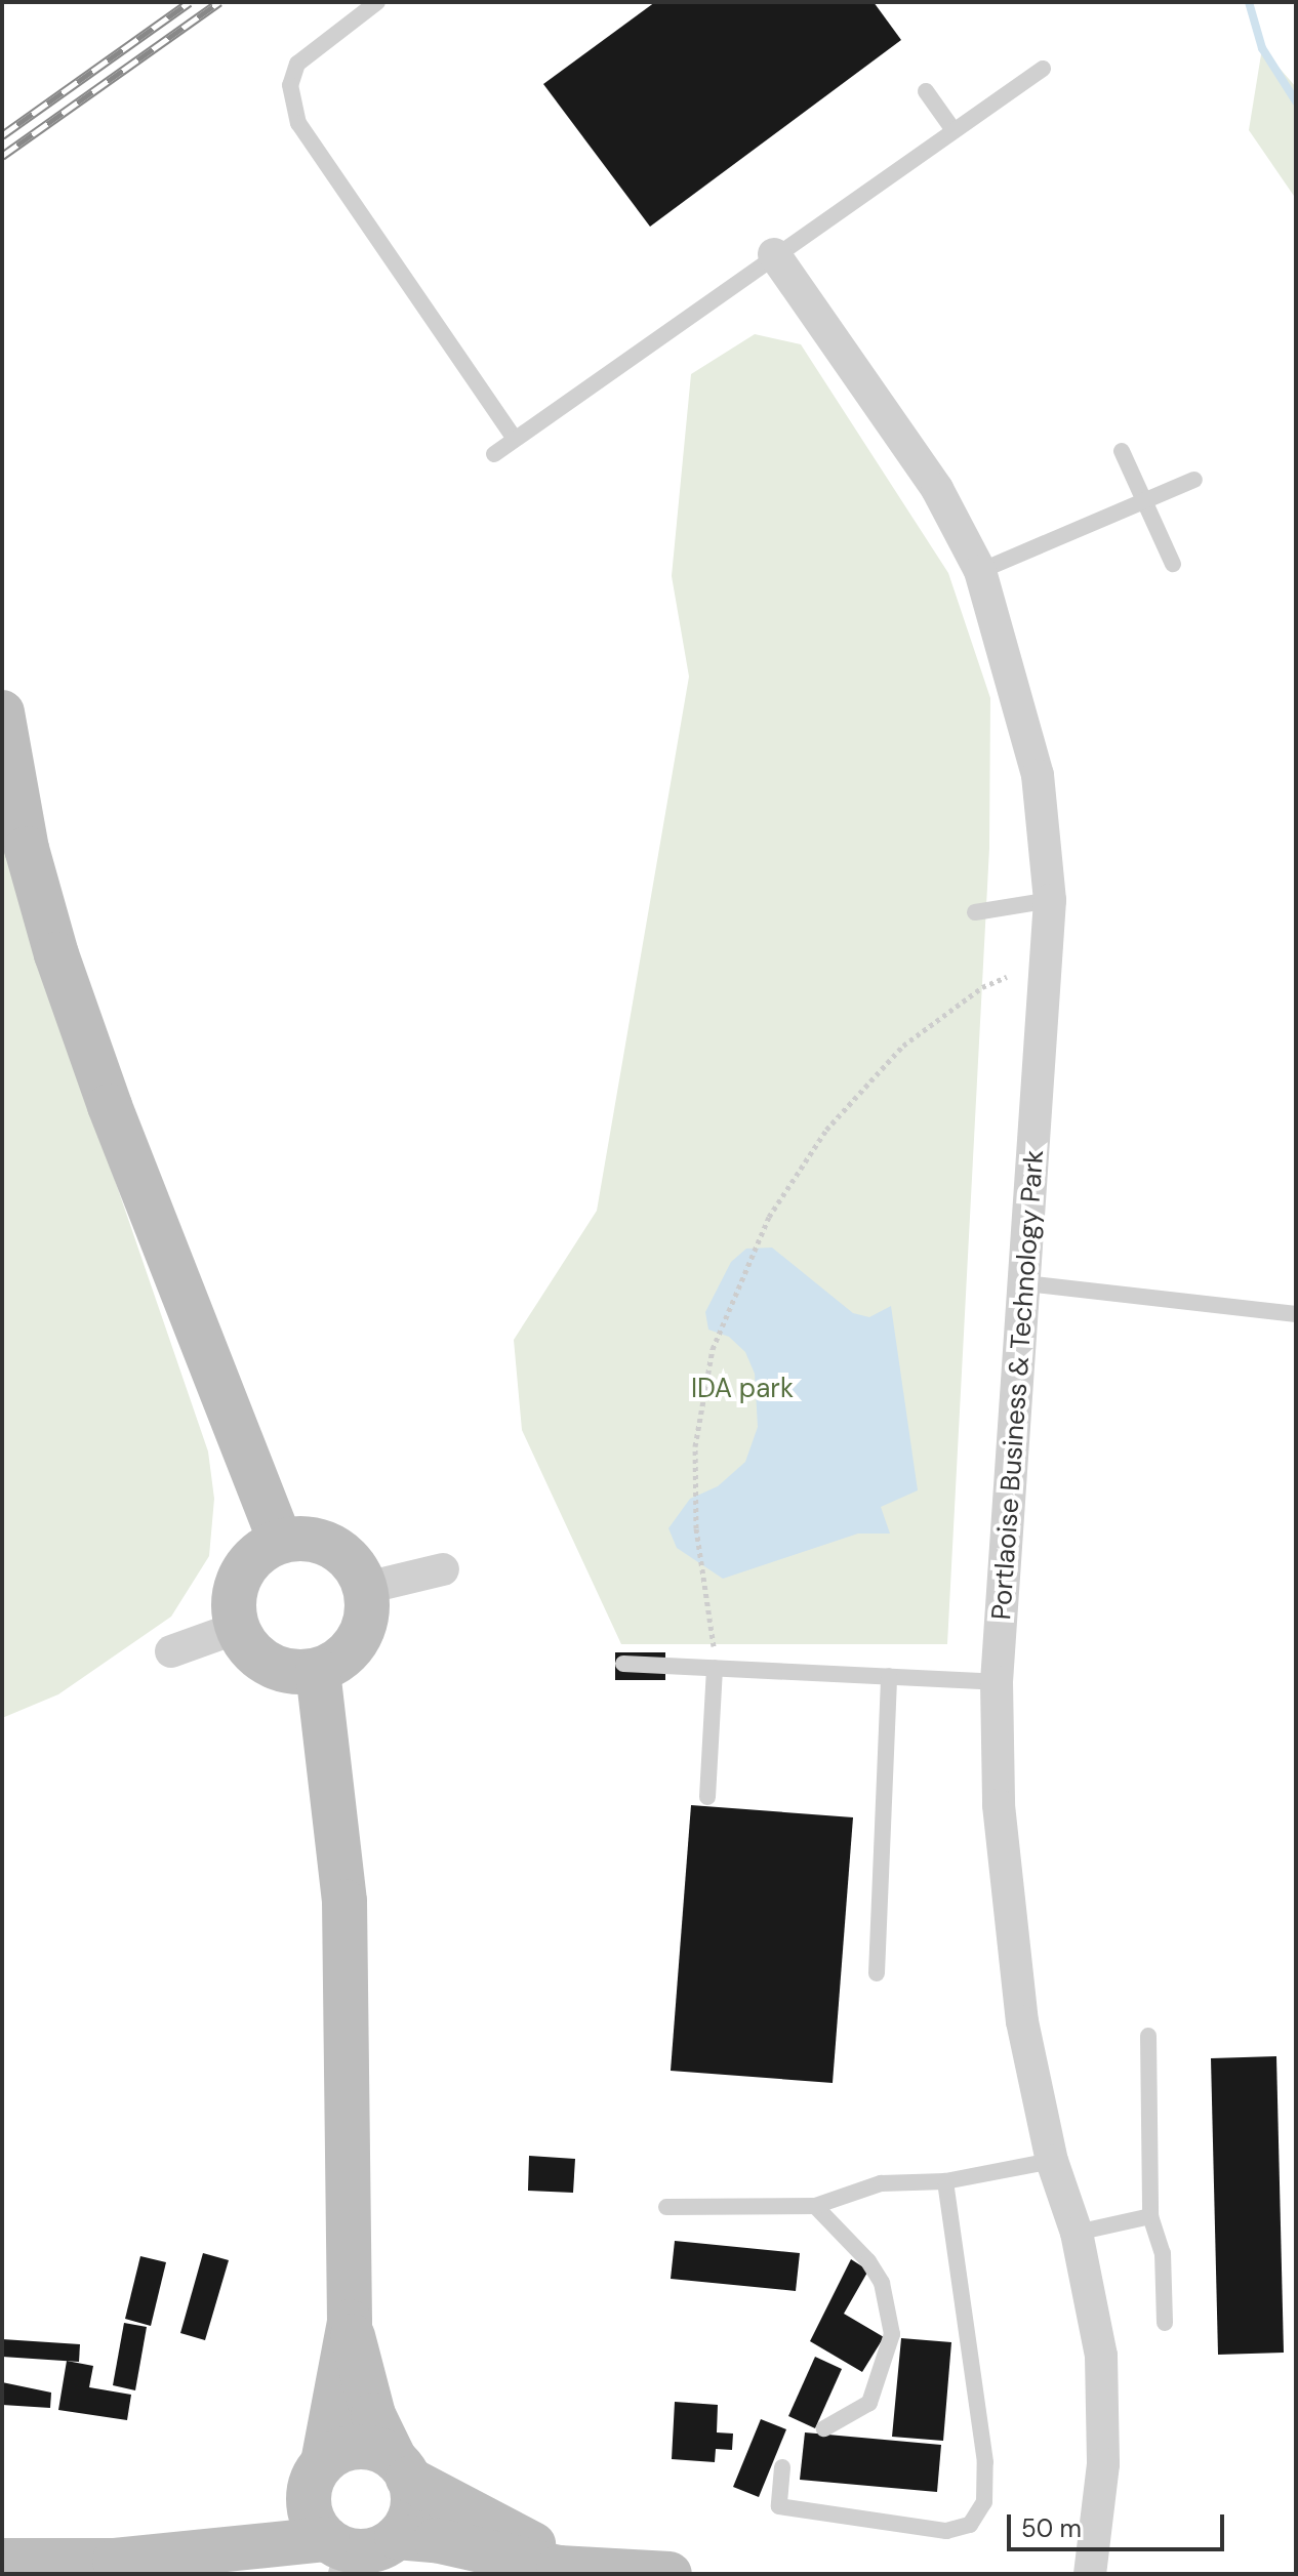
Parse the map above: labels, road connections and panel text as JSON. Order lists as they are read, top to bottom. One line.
{"streets":{"street":["Portlaoise Business & Technology Park"]},"parks":["IDA park"],"scale_bar":"50 m"}
